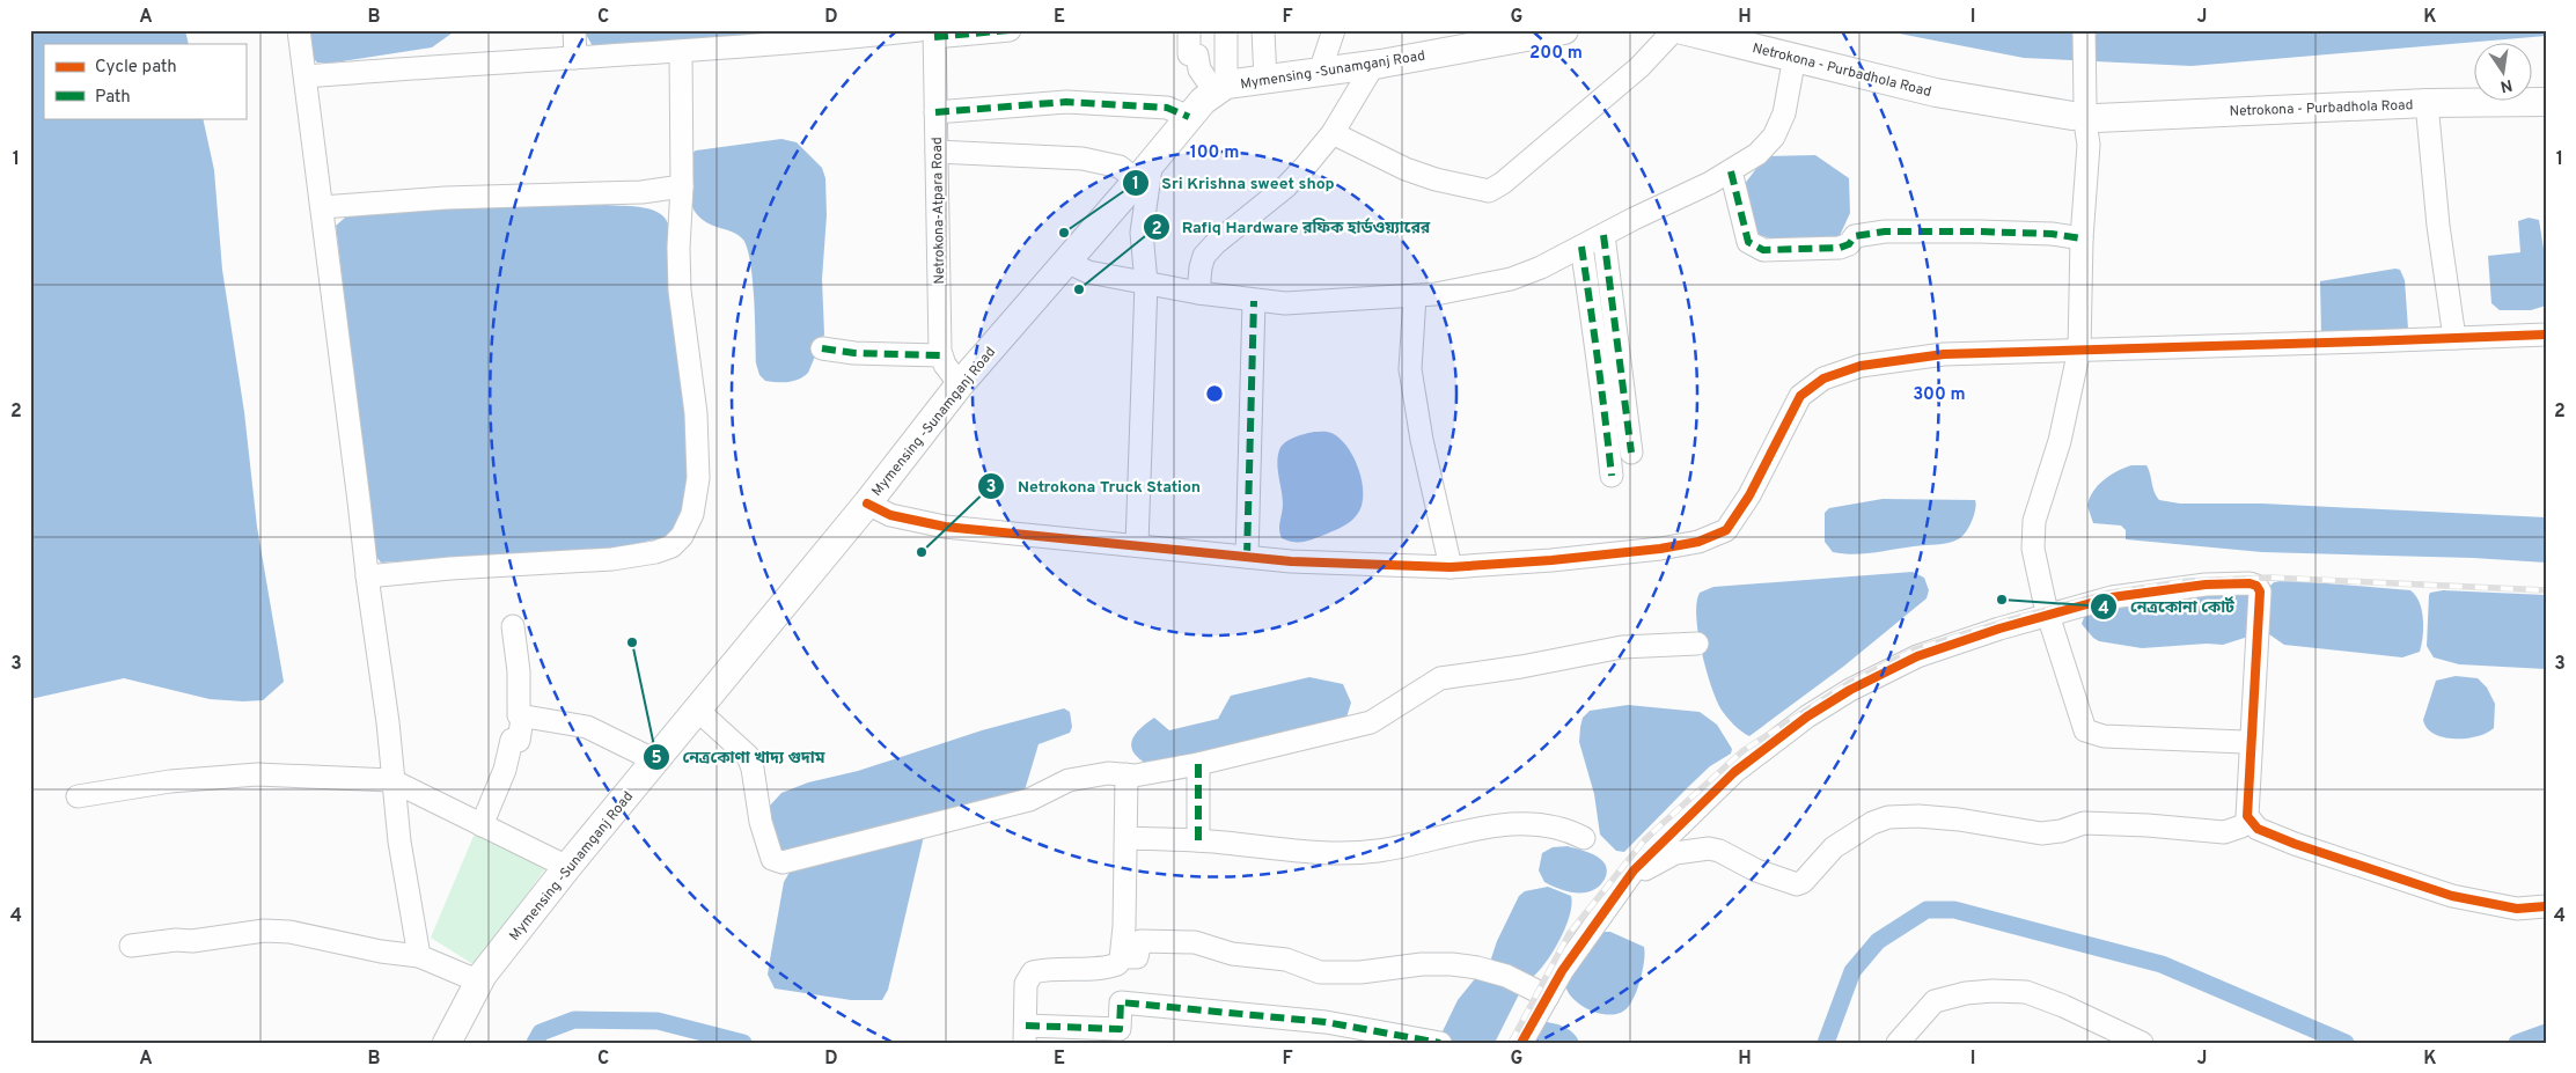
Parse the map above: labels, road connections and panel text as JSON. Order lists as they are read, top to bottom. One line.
{"streets":{"main road":["Mymensing -Sunamganj Road","Netrokona - Purbadhola Road"],"street":["Netrokona-Atpara Road"]},"places":["Sri Krishna sweet shop","Rafiq Hardware রফিক হার্ডওয়্যারের","Netrokona Truck Station","নেত্রকোনা কোর্ট","‌নেত্র‌কোণা খাদ্য গুদাম"],"legend":["Cycle path","Path"],"north":"bottom","grid":{"columns":["A","B","C","D","E","F","G","H","I","J","K"],"rows":["1","2","3","4"]},"rings":["200 m","100 m","300 m"]}
